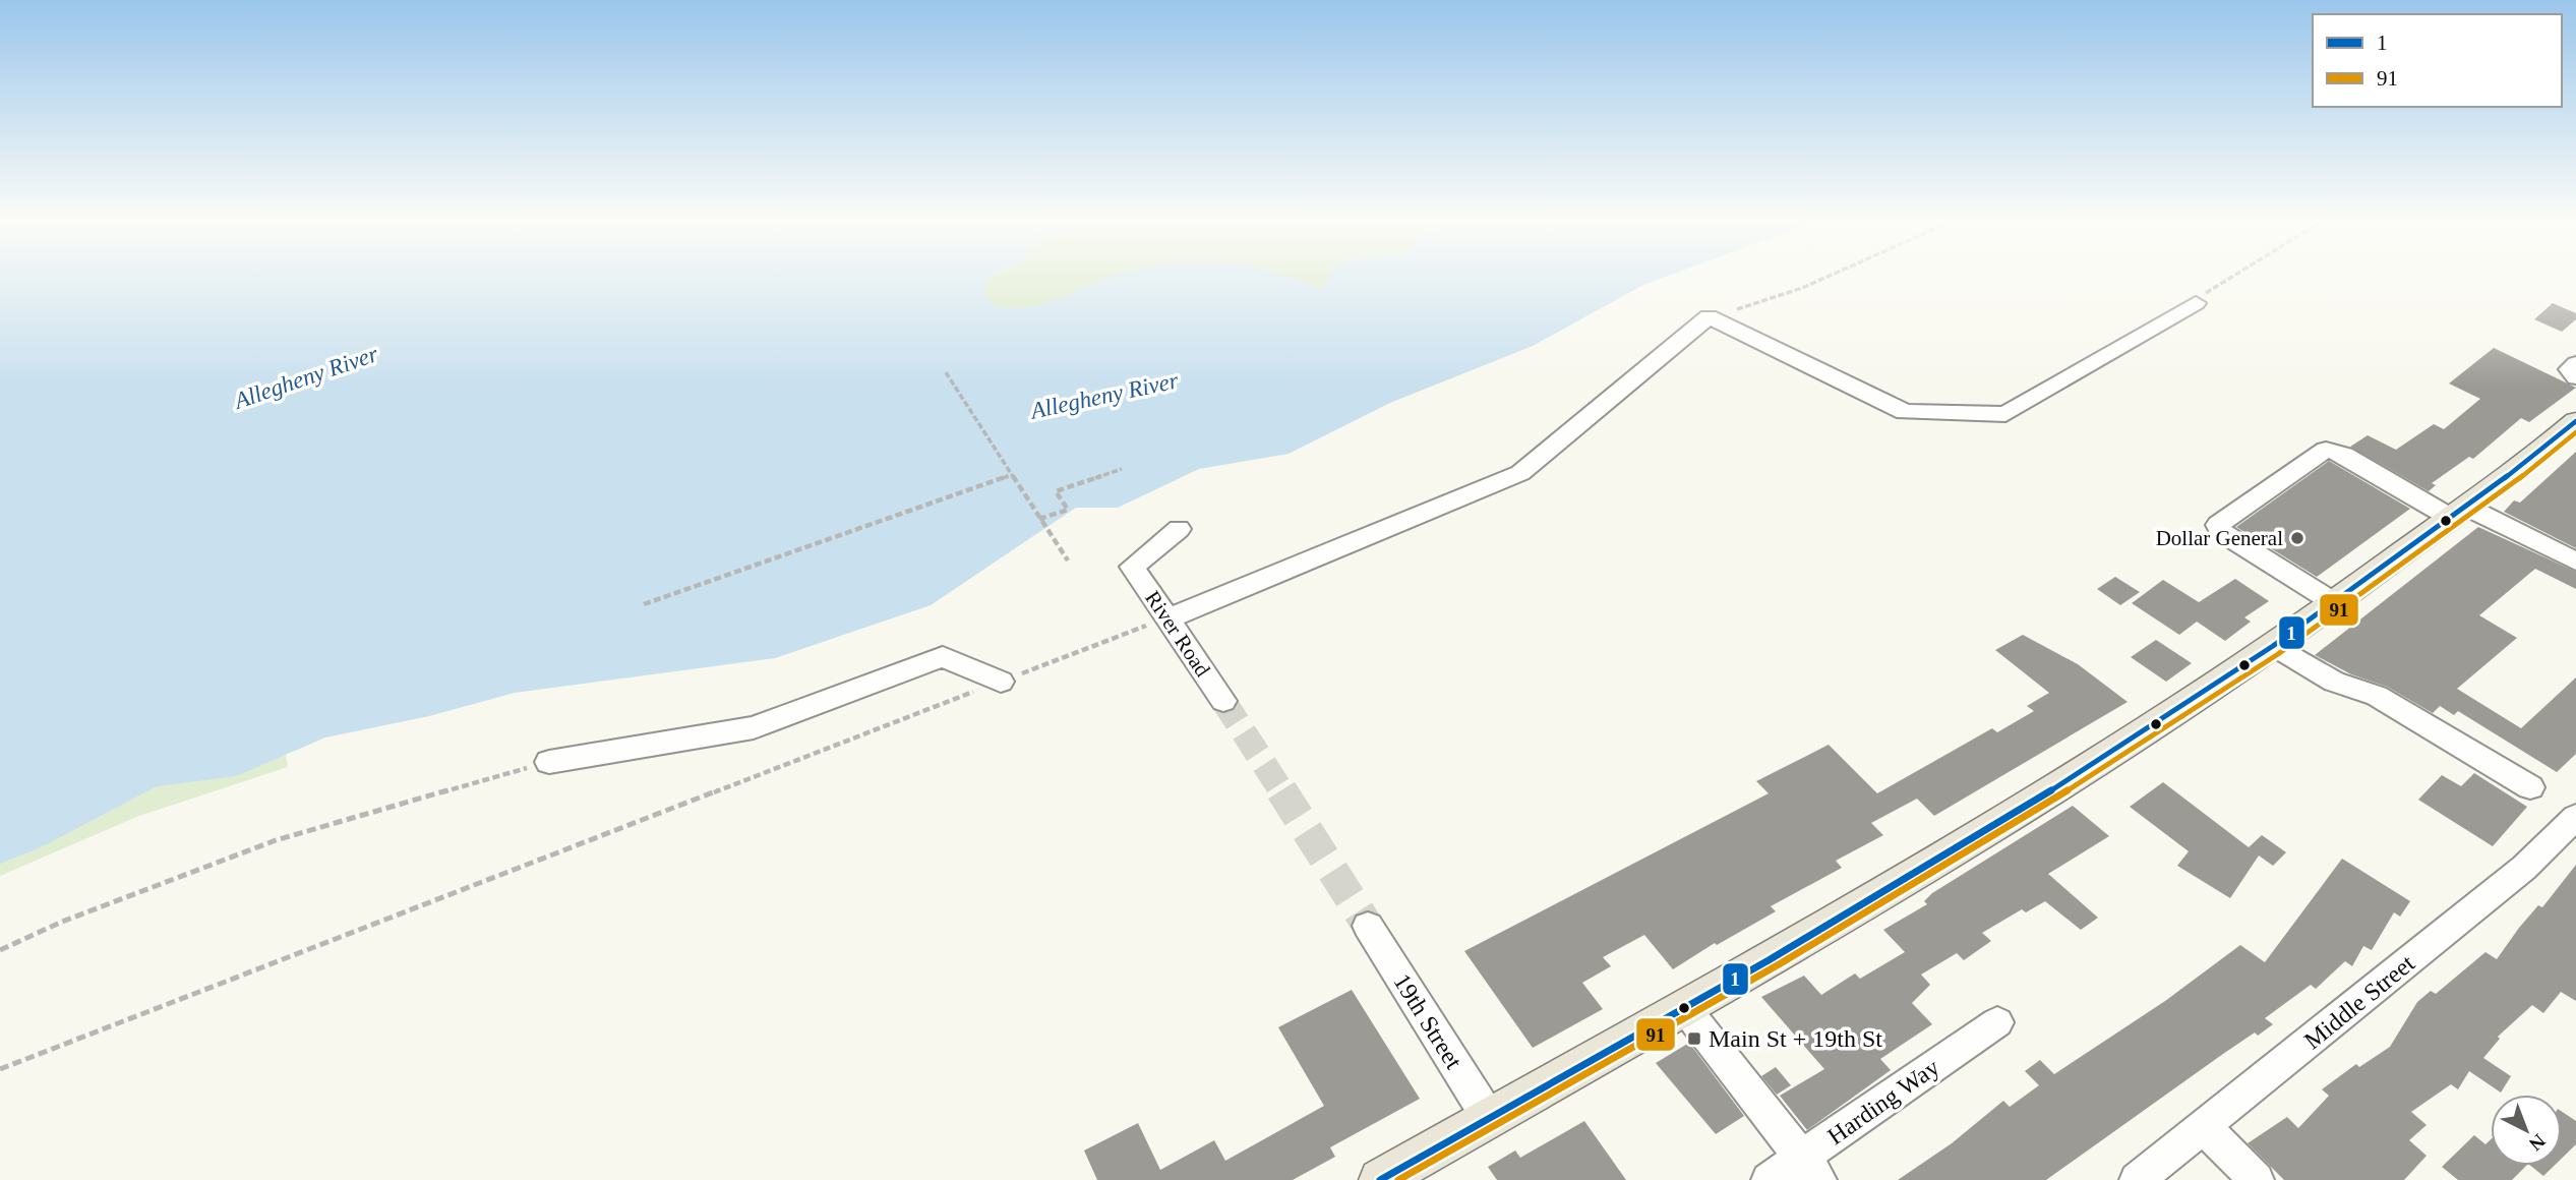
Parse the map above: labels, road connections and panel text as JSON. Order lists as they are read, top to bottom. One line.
{"streets":{"street":["River Road","Middle Street","19th Street","Harding Way"]},"water":["Allegheny River"],"places":{"other":["Dollar General"],"transit":["Main St + 19th St"]},"lines":["transit line 1","transit line 91"],"legend":["1","91"],"north":"bottom right"}
